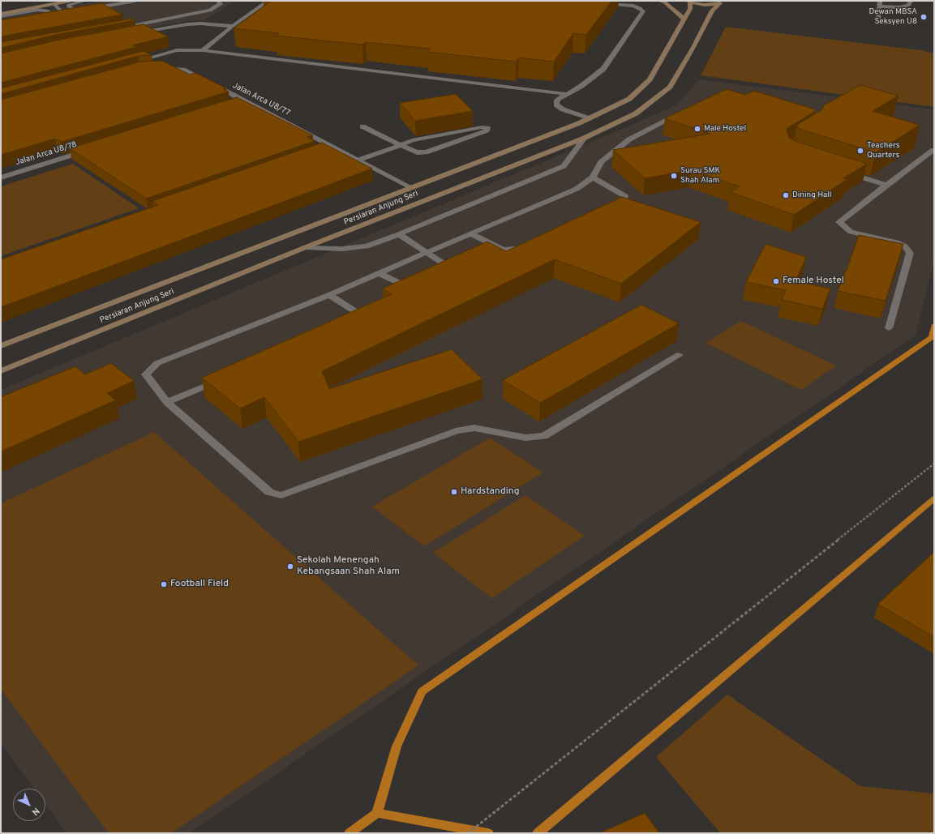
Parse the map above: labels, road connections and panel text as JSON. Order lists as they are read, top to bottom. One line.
{"streets":{"street":["Jalan Arca U8/77","Jalan Arca U8/78","Persiaran Anjung Seri"]},"crossings":[["Jalan Arca U8/77","Persiaran Anjung Seri"]],"places":["Dewan MBSA Seksyen U8","Male Hostel","Teachers Quarters","Surau SMK Shah Alam","Dining Hall","Female Hostel","Hardstanding","Sekolah Menengah Kebangsaan Shah Alam","Football Field"],"north":"bottom right"}
